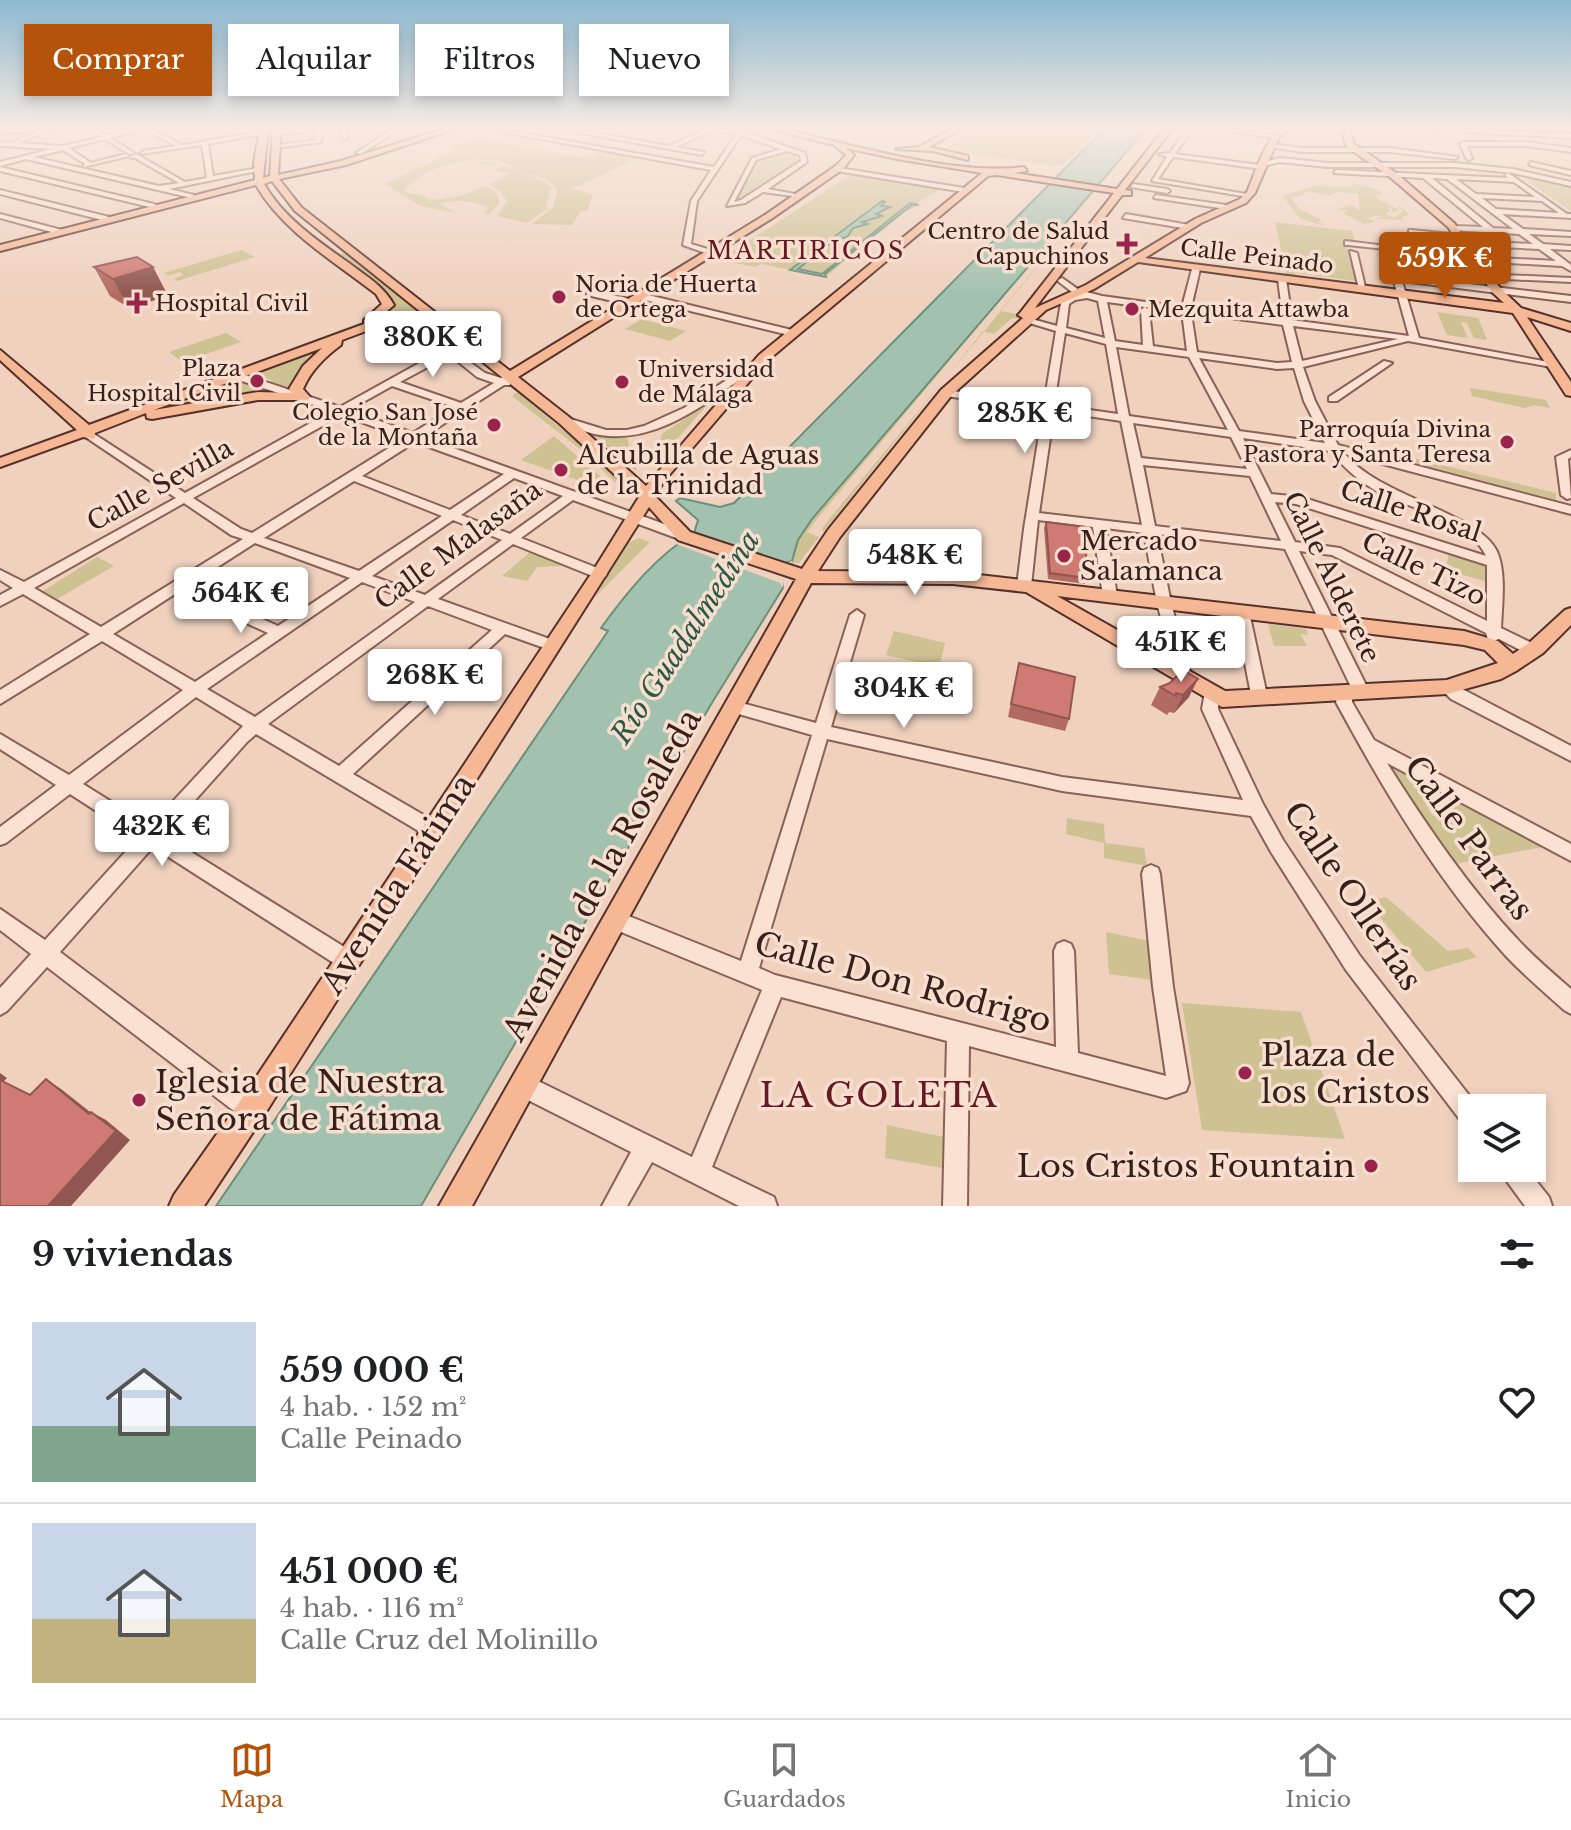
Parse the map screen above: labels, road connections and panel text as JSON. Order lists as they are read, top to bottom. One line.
{"streets":{"main road":["Calle Peinado","Avenida de la Rosaleda","Avenida Fátima"],"street":["Calle Sevilla","Calle Rosal","Calle Malasaña","Calle Tizo","Calle Alderete","Calle Parras","Calle Ollerías","Calle Don Rodrigo"]},"crossings":[["Calle Rosal","Calle Alderete"],["Calle Tizo","Calle Alderete"],["Calle Alderete","Calle Parras"],["Avenida de la Rosaleda","Calle Don Rodrigo"]],"districts":["MARTIRICOS","LA GOLETA"],"water":["Río Guadalmedina"],"places":{"health":["Centro de Salud Capuchinos","Hospital Civil"],"other":["Noria de Huerta de Ortega","Mezquita Attawba","Plaza Hospital Civil","Universidad de Málaga","Colegio San José de la Montaña","Parroquía Divina Pastora y Santa Teresa","Alcubilla de Aguas de la Trinidad","Mercado Salamanca","Plaza de los Cristos","Iglesia de Nuestra Señora de Fátima","Los Cristos Fountain"]},"page":{"chip":["Comprar","Alquilar","Filtros","Nuevo"],"price":["559K €","380K €","285K €","548K €","564K €","451K €","268K €","304K €","432K €"],"heading":"9 viviendas","list":[{"name":"559 000 €","note":"4 hab. · 152 m² · Calle Peinado"},{"name":"451 000 €","note":"4 hab. · 116 m² · Calle Cruz del Molinillo"}],"tabs":["Mapa","Guardados","Inicio"]}}
